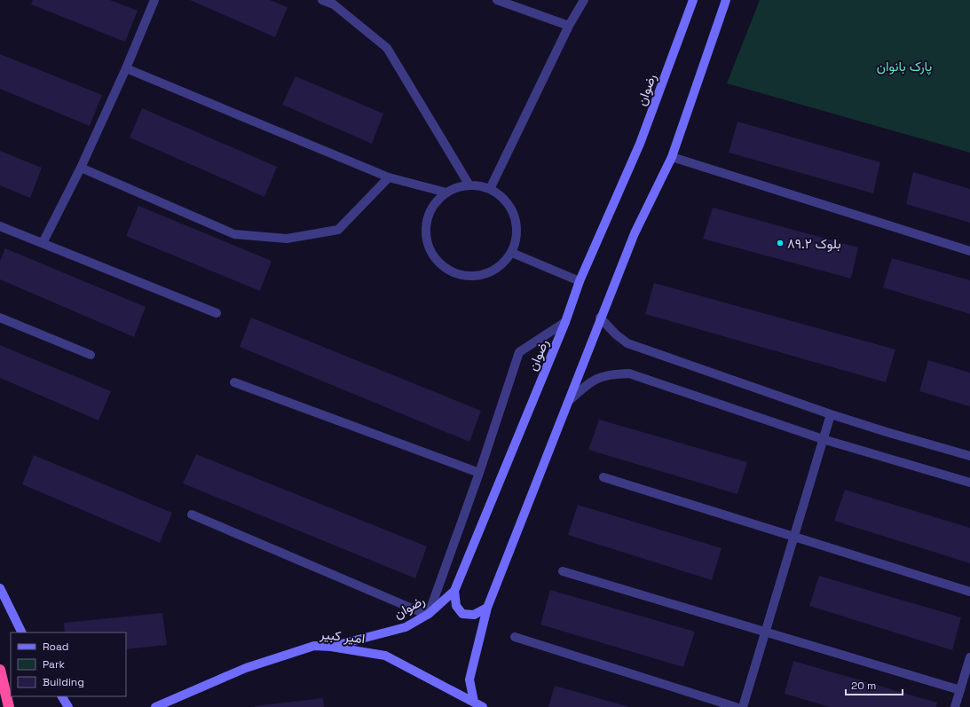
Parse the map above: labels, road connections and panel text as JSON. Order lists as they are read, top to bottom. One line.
{"streets":{"main road":["رضوان","امیر کبیر"]},"crossings":[["رضوان","امیر کبیر"]],"parks":["پارک بانوان"],"places":["بلوک ۸۹.۲"],"legend":["Road","Park","Building"],"scale_bar":"20 m"}
